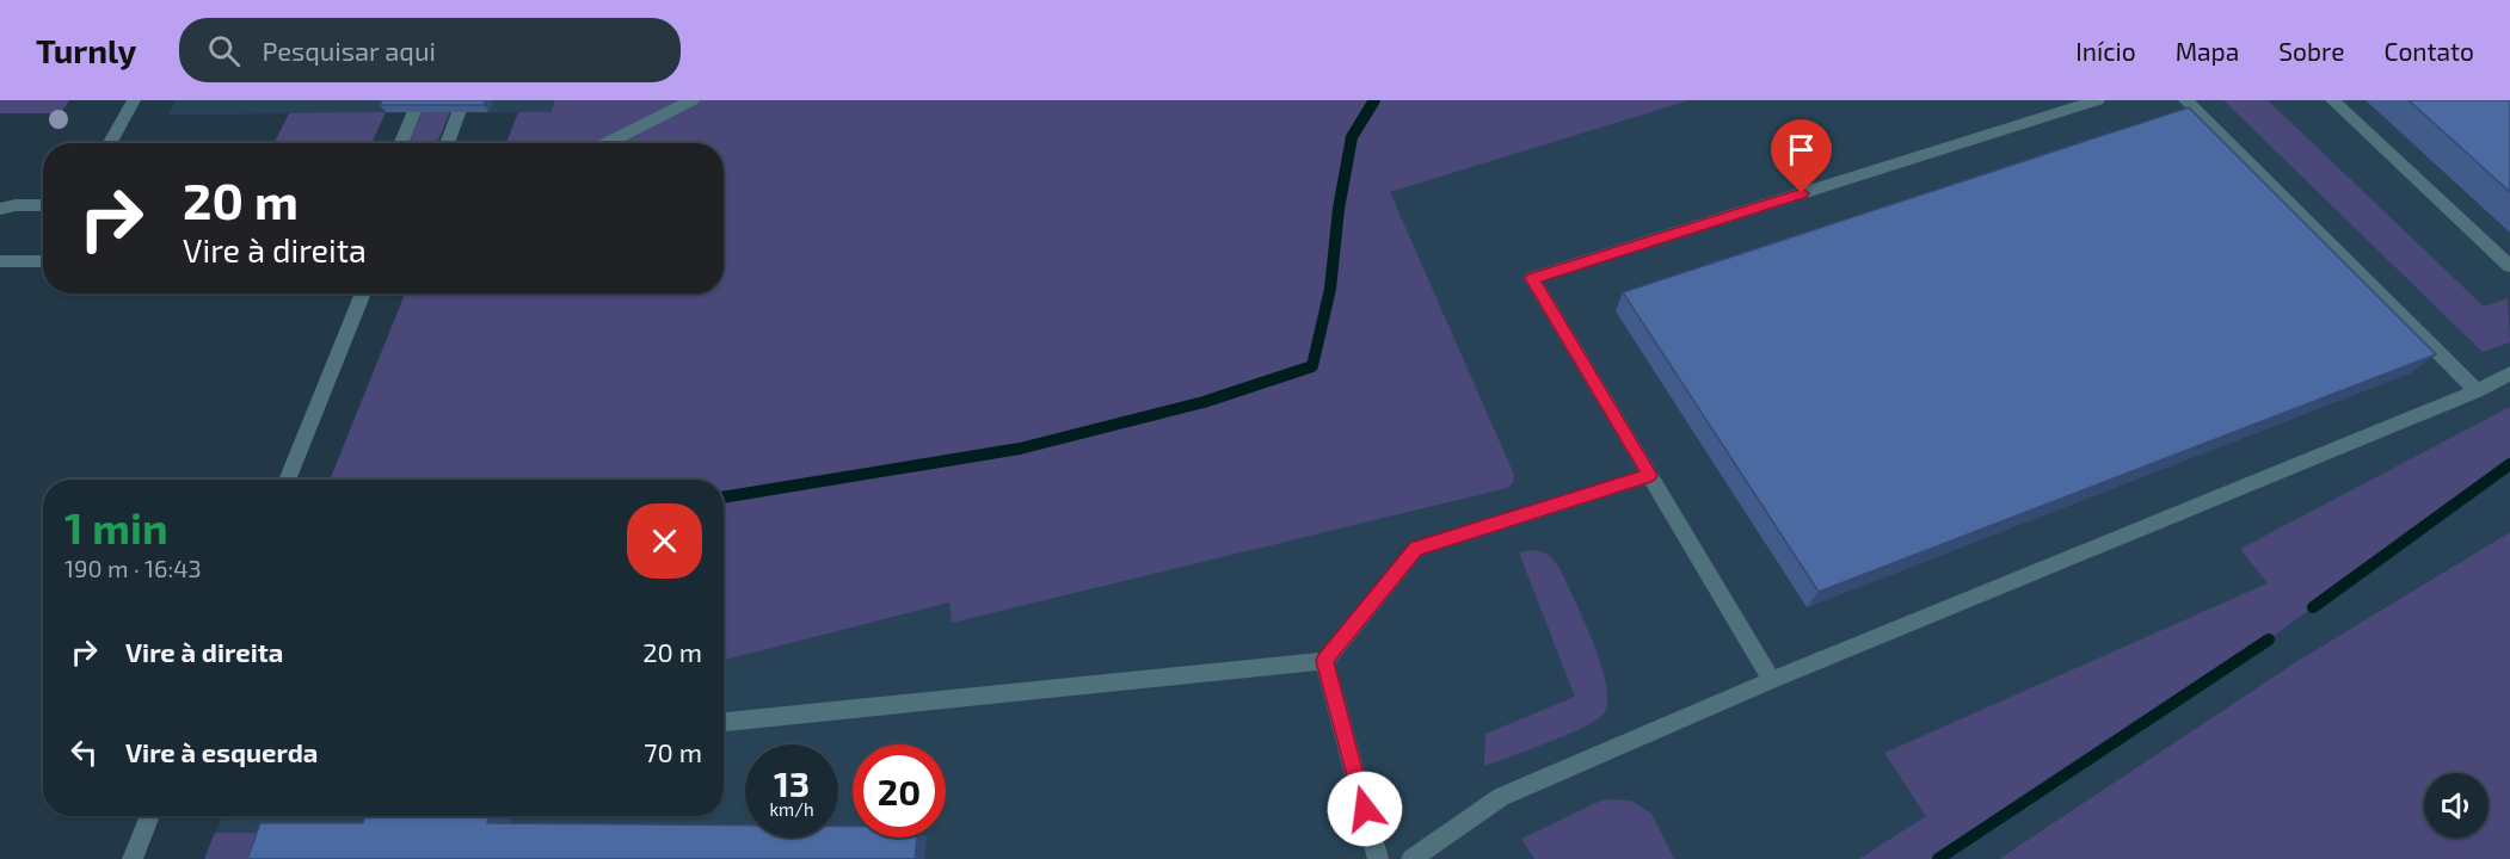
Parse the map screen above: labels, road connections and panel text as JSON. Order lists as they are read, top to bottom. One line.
{"page":{"header":"Turnly","search":"Pesquisar aqui","nav":["Início","Mapa","Sobre","Contato"],"turn":["20 m","Vire à direita"],"heading":["1 min","190 m · 16:43"],"list":[{"name":"Vire à direita","value":"20 m"},{"name":"Vire à esquerda","value":"70 m"}],"speed":"13 km/h","limit":"20"}}
